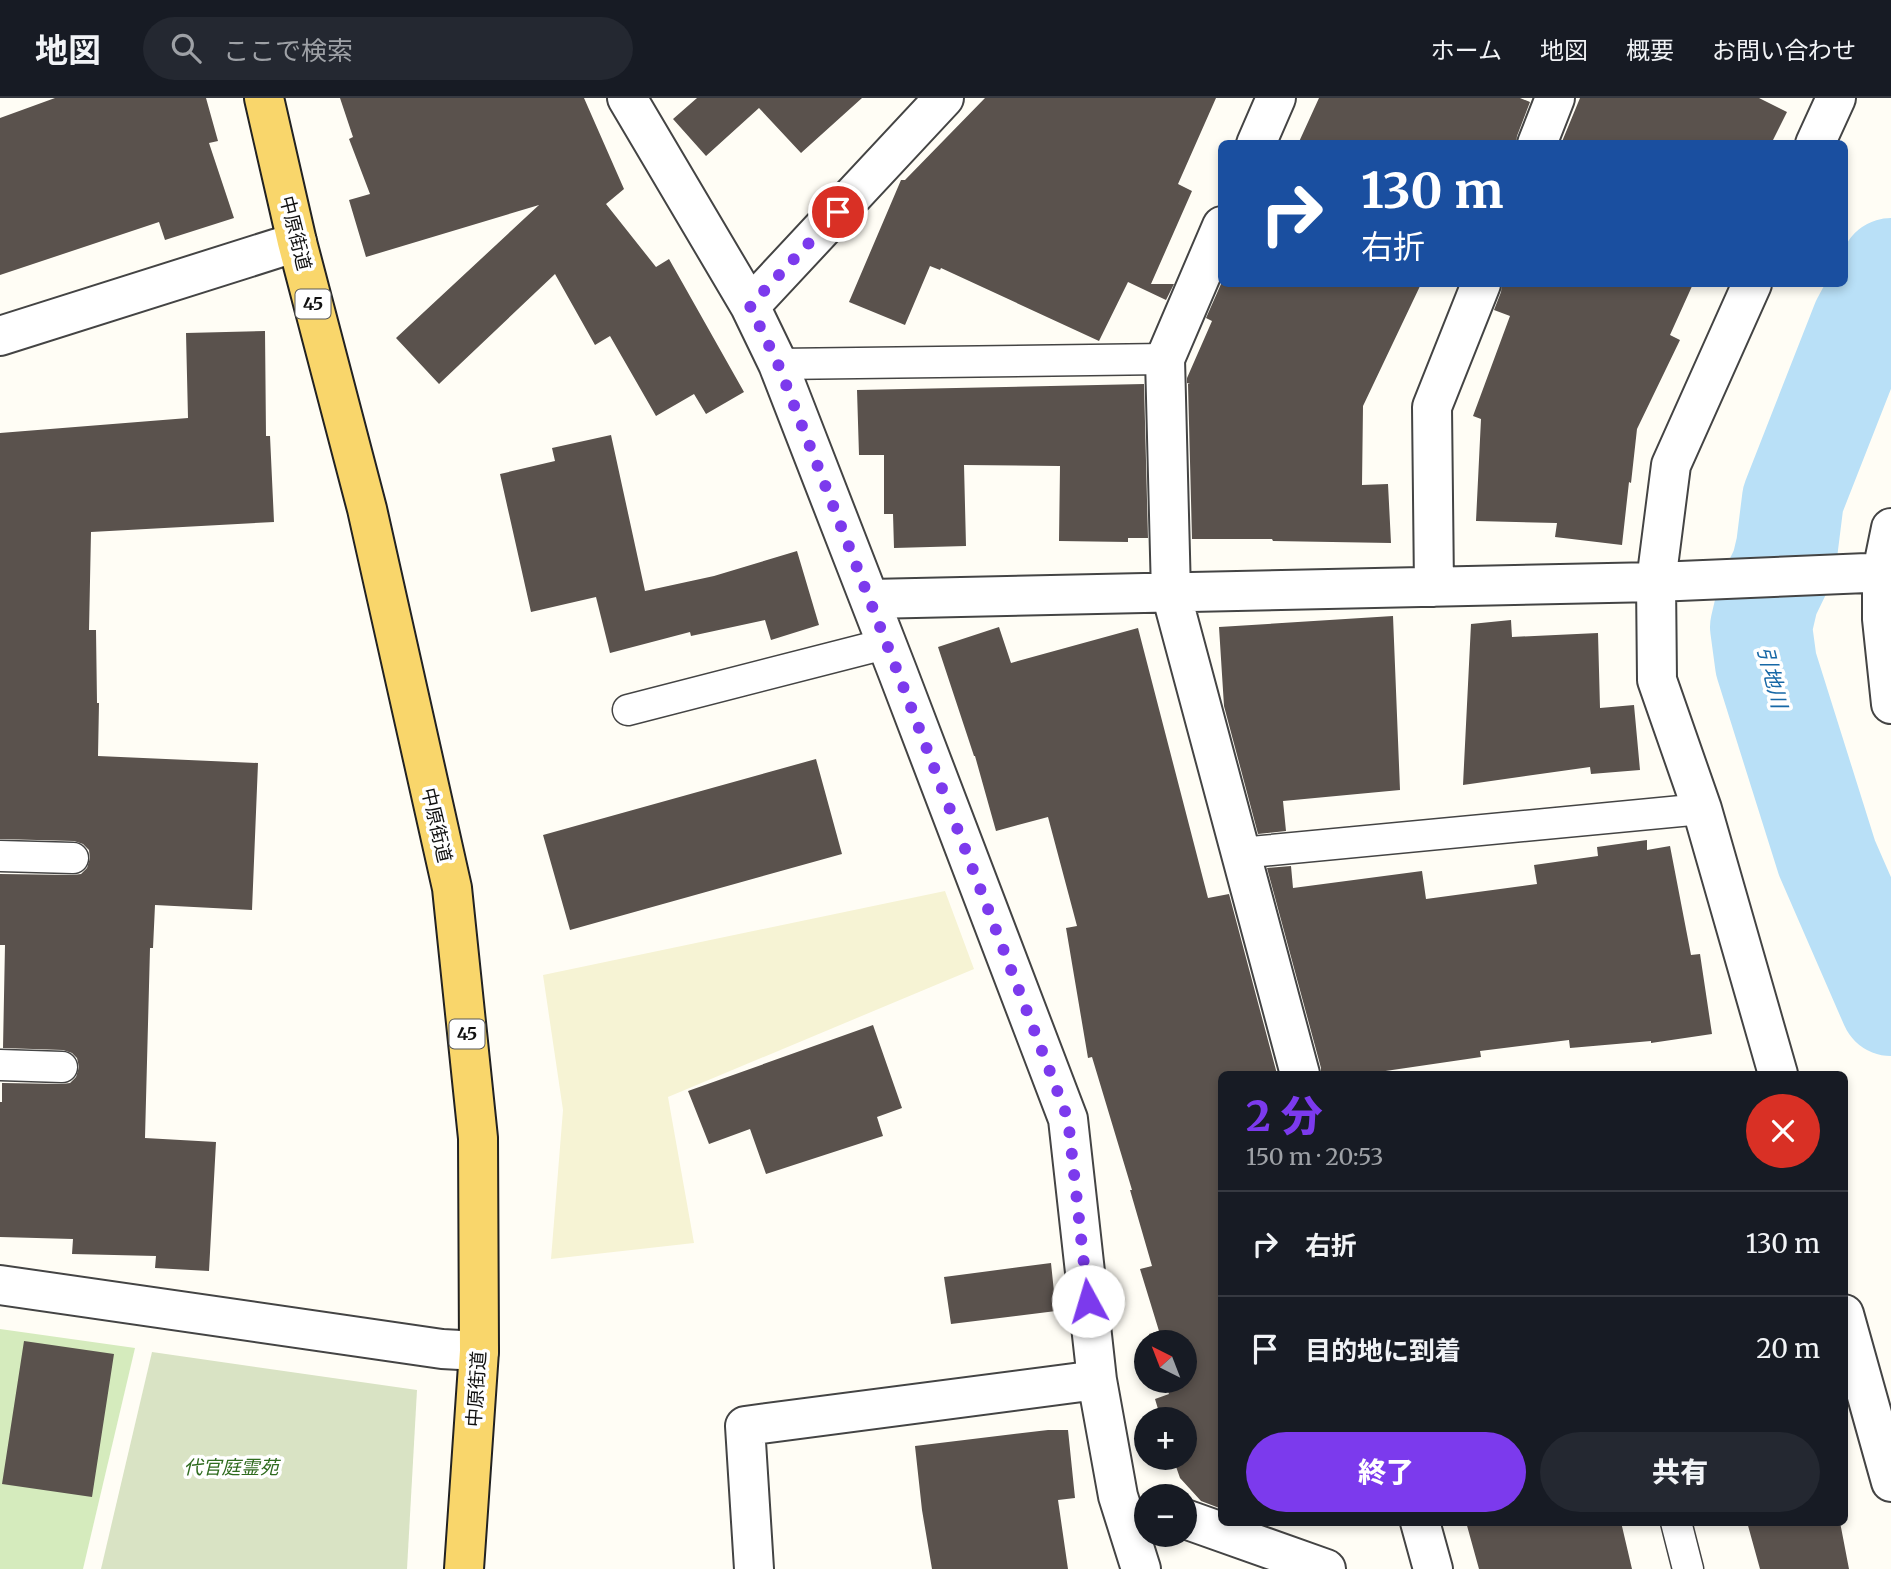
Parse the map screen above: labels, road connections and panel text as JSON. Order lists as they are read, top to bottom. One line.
{"streets":{"main road":["中原街道","45"]},"water":["引地川"],"parks":["代官庭霊苑"],"north":"top left","page":{"header":"地図","search":"ここで検索","nav":["ホーム","地図","概要","お問い合わせ"],"turn":["130 m","右折"],"heading":["2 分","150 m · 20:53"],"list":[{"name":"右折","value":"130 m"},{"name":"目的地に到着","value":"20 m"}],"map_buttons":["+","−"],"buttons":["終了","共有"]}}
